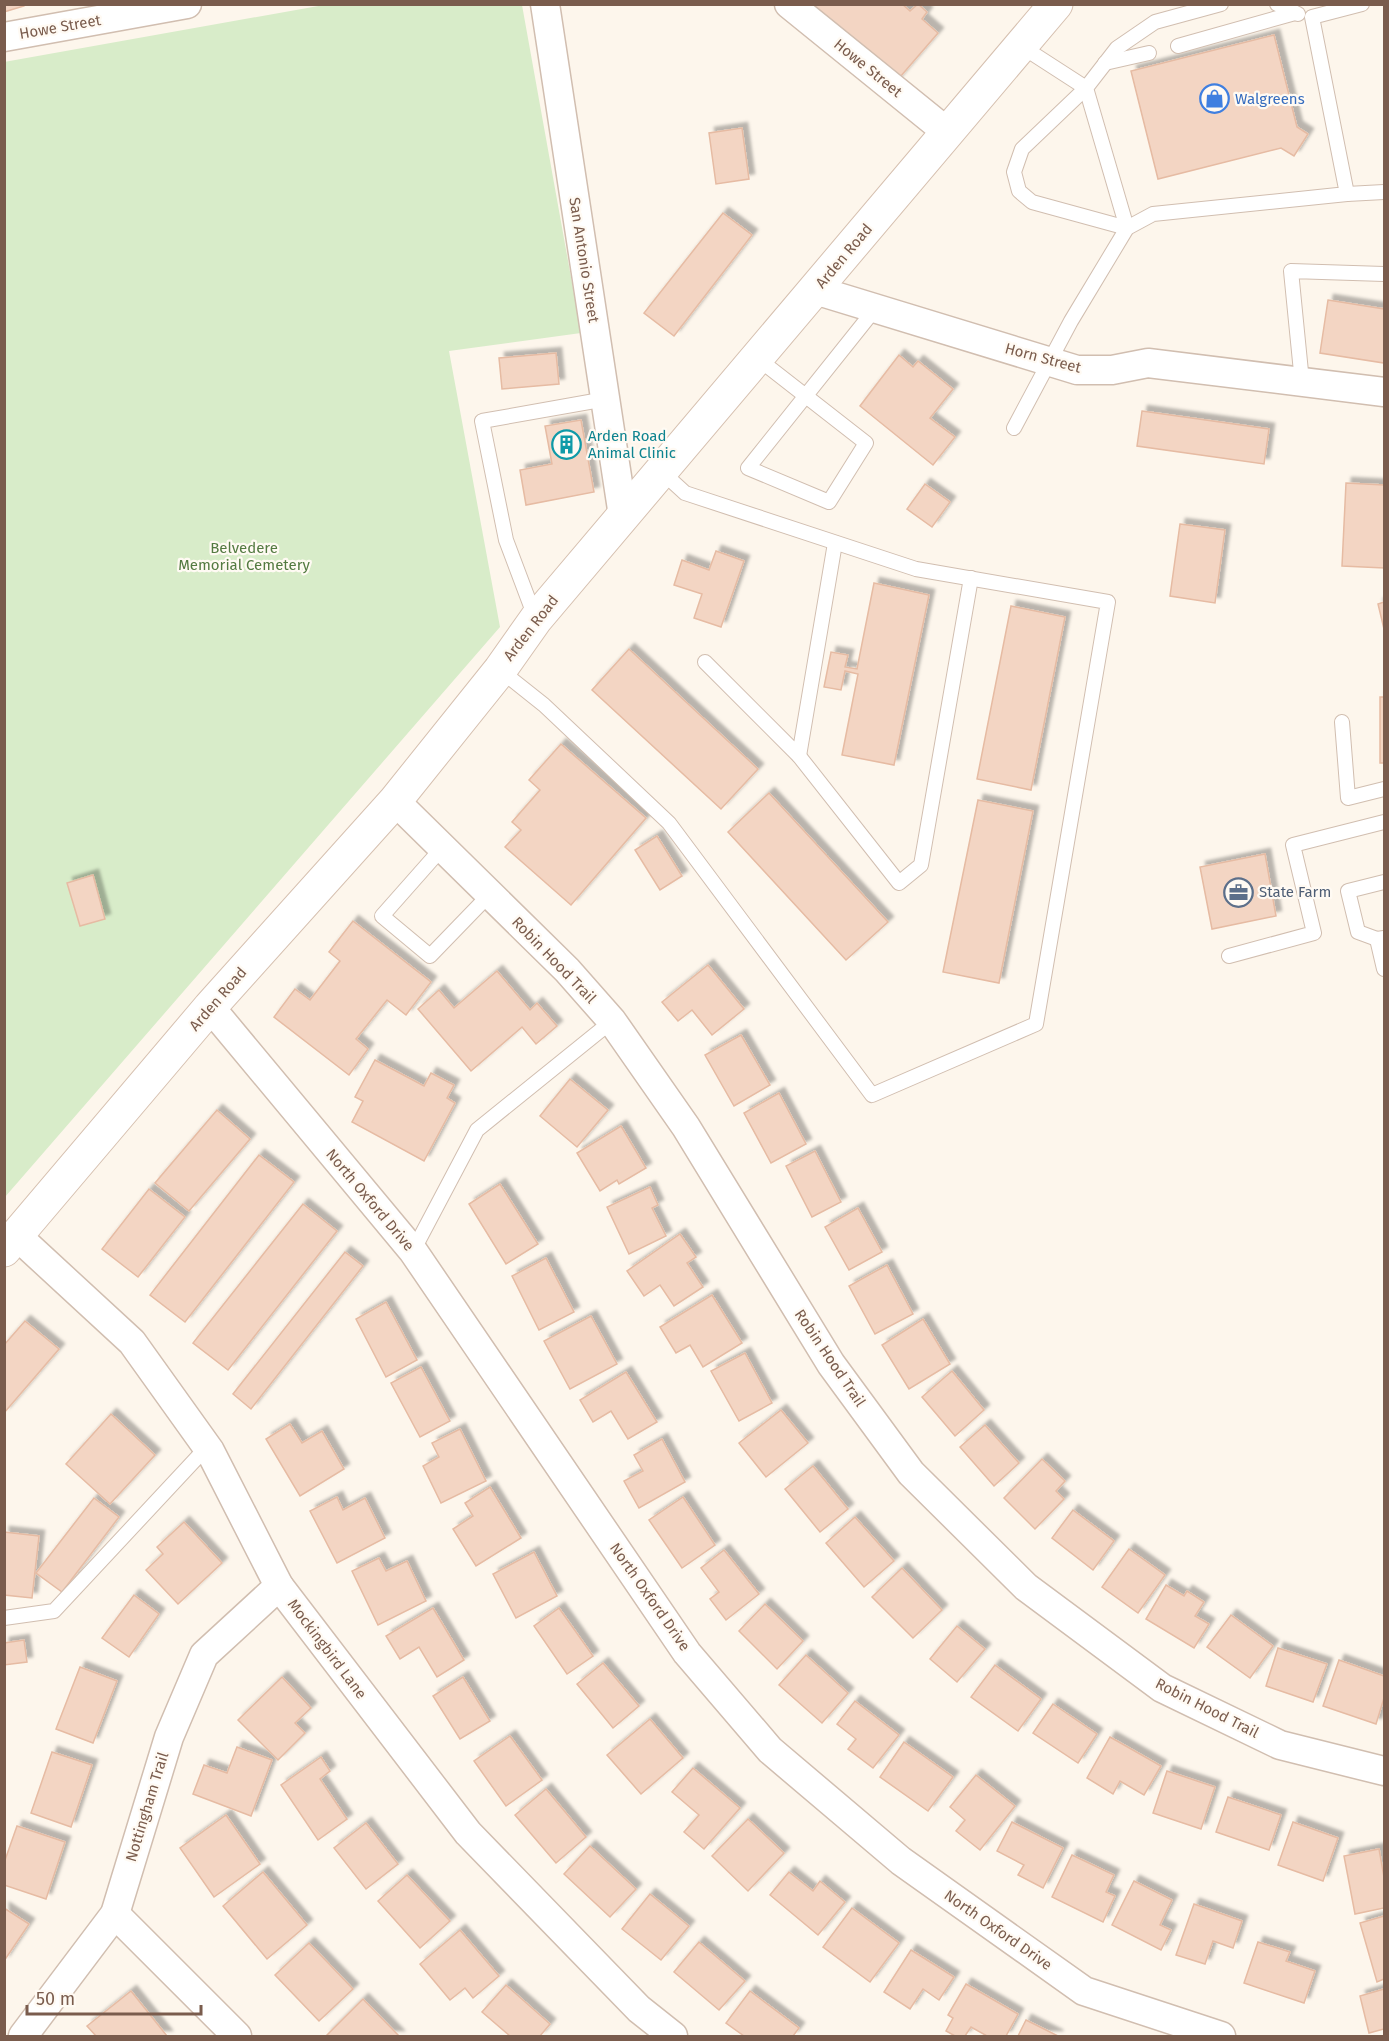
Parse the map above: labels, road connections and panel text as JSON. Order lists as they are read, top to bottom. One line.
{"streets":{"main road":["Arden Road"],"street":["Howe Street","San Antonio Street","Horn Street","Robin Hood Trail","North Oxford Drive","Mockingbird Lane","Nottingham Trail"]},"crossings":[["Howe Street","Arden Road"],["Arden Road","San Antonio Street"],["Arden Road","Horn Street"],["Arden Road","Robin Hood Trail"],["Arden Road","North Oxford Drive"],["Arden Road","Mockingbird Lane"],["Mockingbird Lane","Nottingham Trail"]],"parks":["Belvedere Memorial Cemetery"],"places":{"shop":["Walgreens"],"building":["Arden Road Animal Clinic"],"office":["State Farm"]},"scale_bar":"50 m"}
